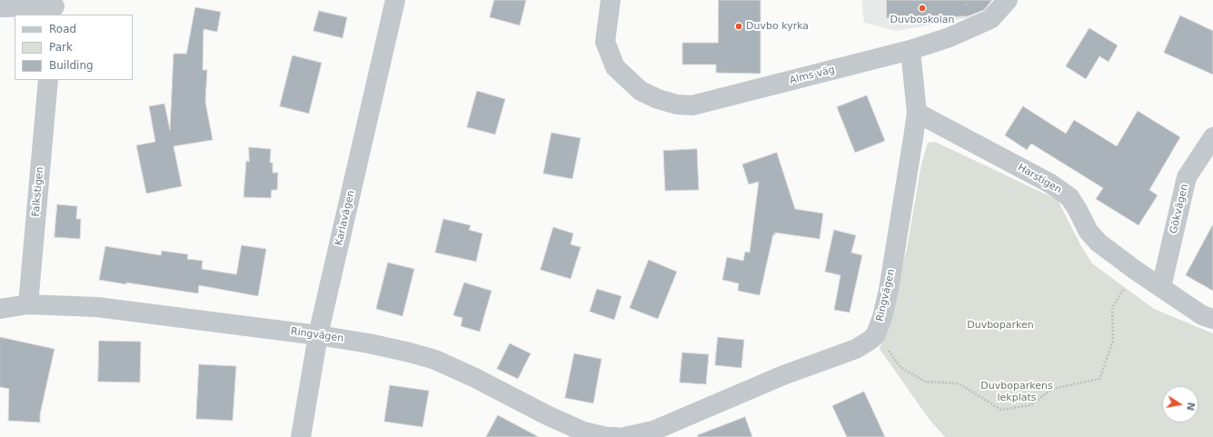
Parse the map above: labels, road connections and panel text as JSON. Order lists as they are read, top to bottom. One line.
{"streets":{"street":["Alms väg","Harstigen","Falkstigen","Gökvägen","Karlavägen","Ringvägen"]},"crossings":[["Alms väg","Ringvägen"],["Harstigen","Gökvägen"],["Harstigen","Ringvägen"],["Falkstigen","Ringvägen"],["Karlavägen","Ringvägen"]],"parks":["Duvboparken","Duvboparkens lekplats"],"places":["Duvboskolan","Duvbo kyrka"],"legend":["Road","Park","Building"],"north":"right"}
